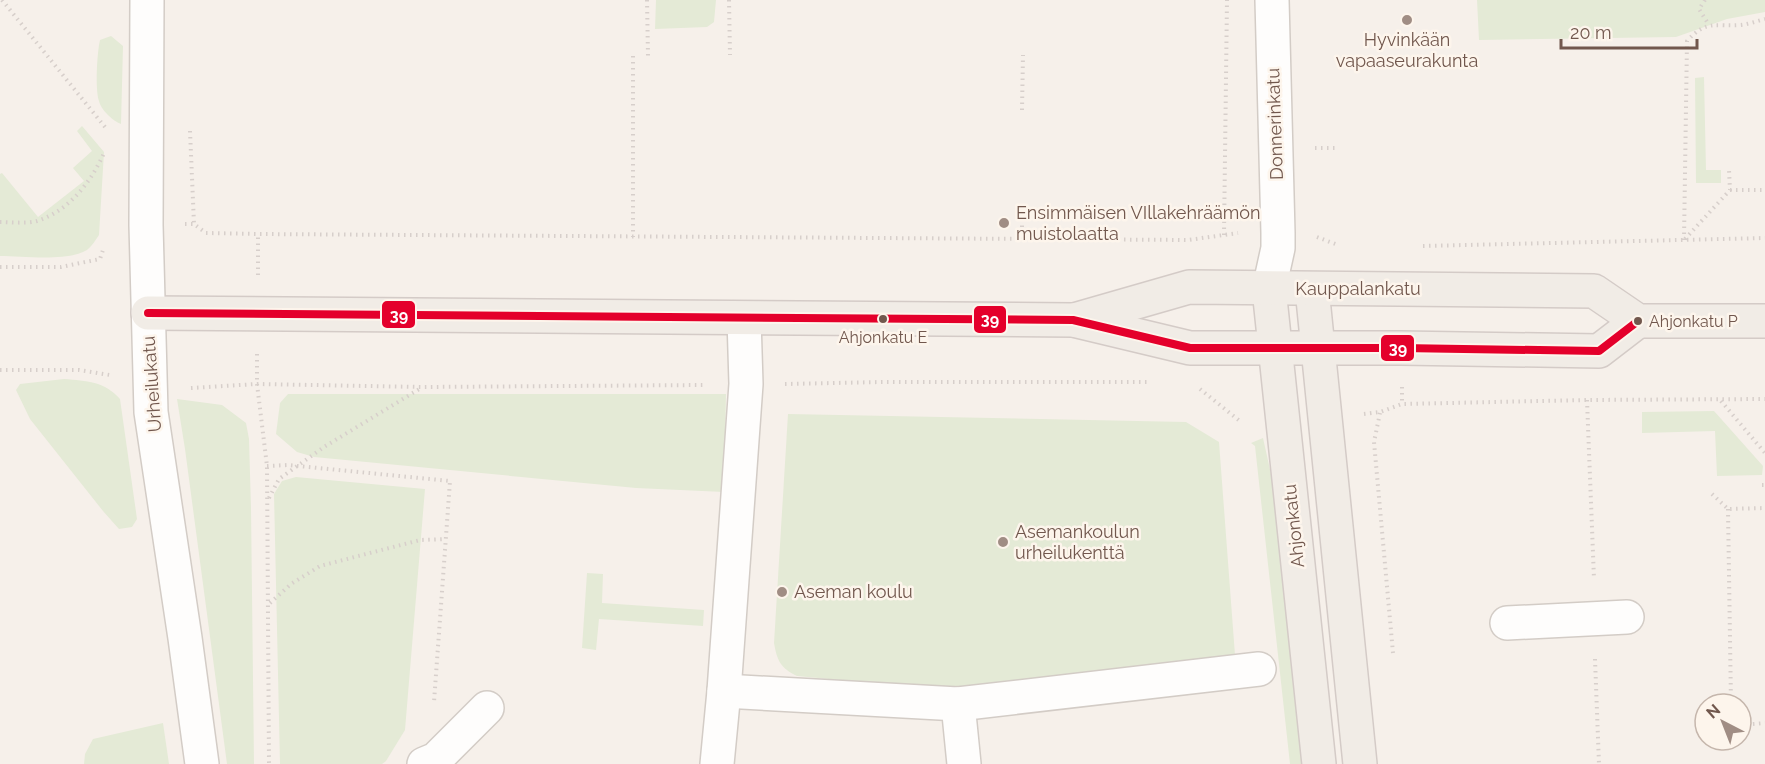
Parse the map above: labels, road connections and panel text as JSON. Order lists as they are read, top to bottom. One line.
{"streets":{"main road":["Kauppalankatu","Ahjonkatu"],"street":["Donnerinkatu","Urheilukatu"]},"crossings":[["Donnerinkatu","Kauppalankatu"],["Donnerinkatu","Ahjonkatu"],["Kauppalankatu","Urheilukatu"],["Kauppalankatu","Ahjonkatu"]],"places":["Hyvinkään vapaaseurakunta","Ensimmäisen VIllakehräämön muistolaatta","Ahjonkatu E","Ahjonkatu P","Asemankoulun urheilukenttä","Aseman koulu"],"lines":["transit line 39"],"scale_bar":"20 m","north":"top left"}
